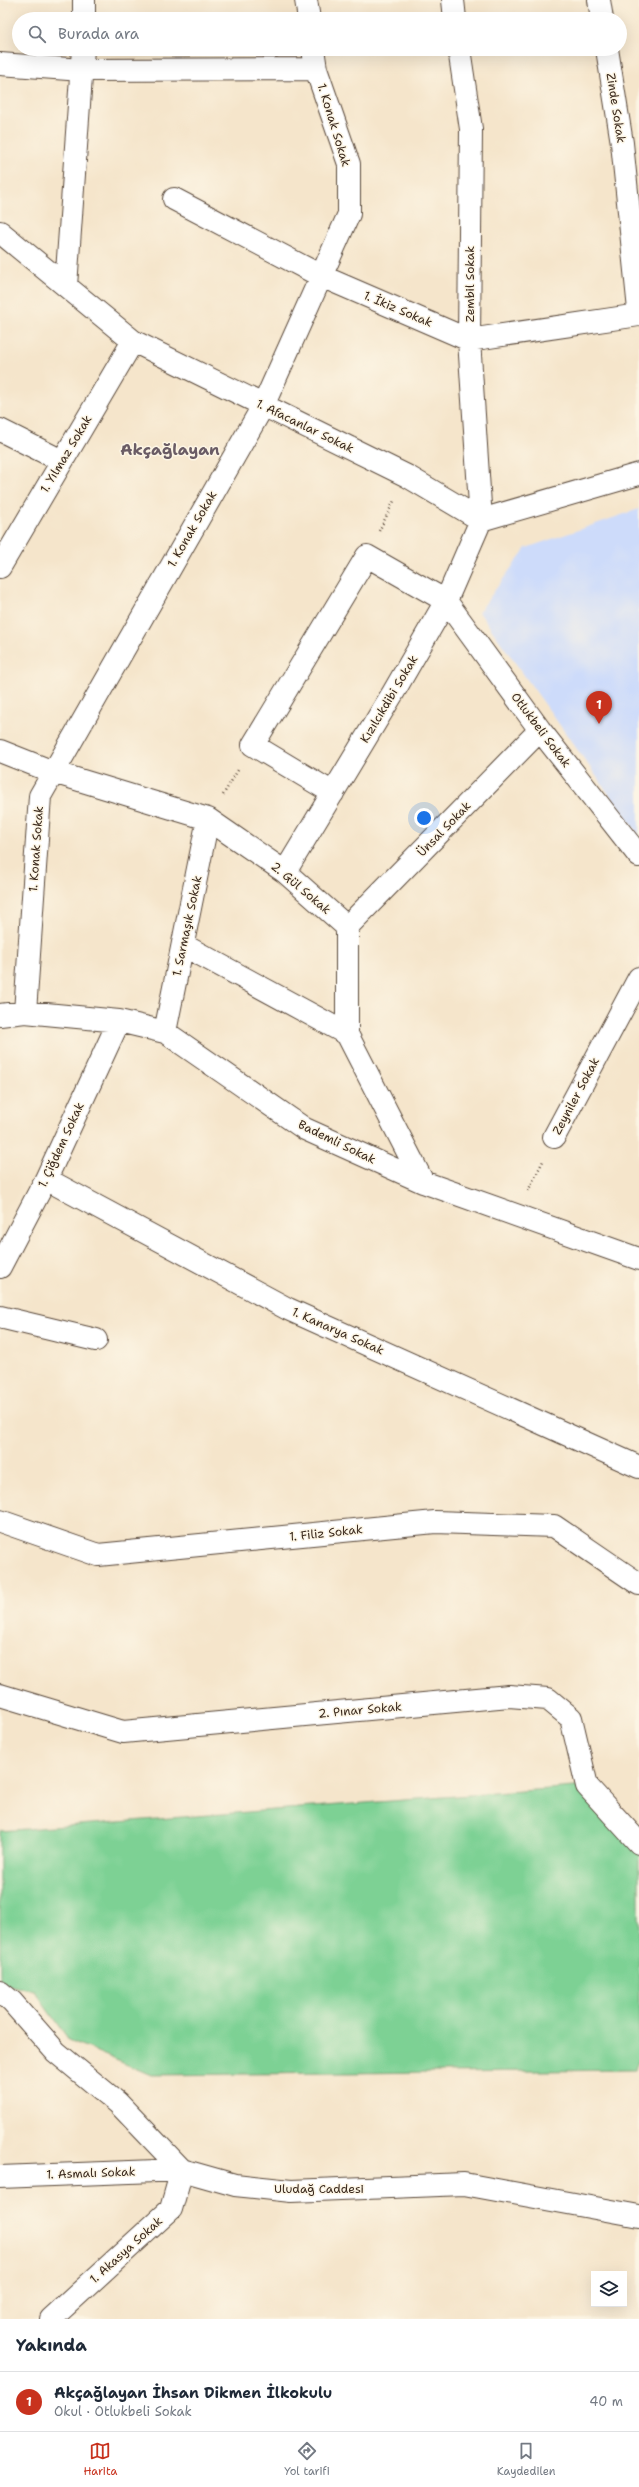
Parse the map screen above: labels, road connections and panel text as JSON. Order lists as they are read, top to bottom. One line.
{"streets":{"street":["Zinde Sokak","1. Konak Sokak","Zembil Sokak","1. İkiz Sokak","1. Afacanlar Sokak","1. Yılmaz Sokak","Kızılcıkdibi Sokak","Otlukbeli Sokak","Ünsal Sokak","2. Gül Sokak","1. Sarmaşık Sokak","Zeyniler Sokak","Bademli Sokak","1. Çiğdem Sokak","1. Kanarya Sokak","1. Filiz Sokak","2. Pınar Sokak","1. Asmalı Sokak","Uludağ Caddesi","1. Akasya Sokak"]},"crossings":[["1. Konak Sokak","1. İkiz Sokak"],["1. Konak Sokak","1. Afacanlar Sokak"],["1. Konak Sokak","2. Gül Sokak"],["1. Konak Sokak","Bademli Sokak"],["Zembil Sokak","1. İkiz Sokak"],["Zembil Sokak","1. Afacanlar Sokak"],["Zembil Sokak","Kızılcıkdibi Sokak"],["1. Afacanlar Sokak","1. Yılmaz Sokak"],["1. Afacanlar Sokak","Kızılcıkdibi Sokak"],["Kızılcıkdibi Sokak","Otlukbeli Sokak"],["Kızılcıkdibi Sokak","2. Gül Sokak"],["Otlukbeli Sokak","Ünsal Sokak"],["Ünsal Sokak","2. Gül Sokak"],["2. Gül Sokak","1. Sarmaşık Sokak"],["1. Sarmaşık Sokak","Bademli Sokak"],["Zeyniler Sokak","Bademli Sokak"],["Bademli Sokak","1. Çiğdem Sokak"],["1. Çiğdem Sokak","1. Kanarya Sokak"],["1. Asmalı Sokak","Uludağ Caddesi"],["1. Asmalı Sokak","1. Akasya Sokak"],["Uludağ Caddesi","1. Akasya Sokak"]],"districts":["Akçağlayan"],"page":{"search":"Burada ara","pins":"1","heading":"Yakında","list":[{"mark":"1","name":"Akçağlayan İhsan Dikmen İlkokulu","note":"Okul · Otlukbeli Sokak","value":"40 m"}],"nav":["Harita","Yol tarifi","Kaydedilen"]}}
